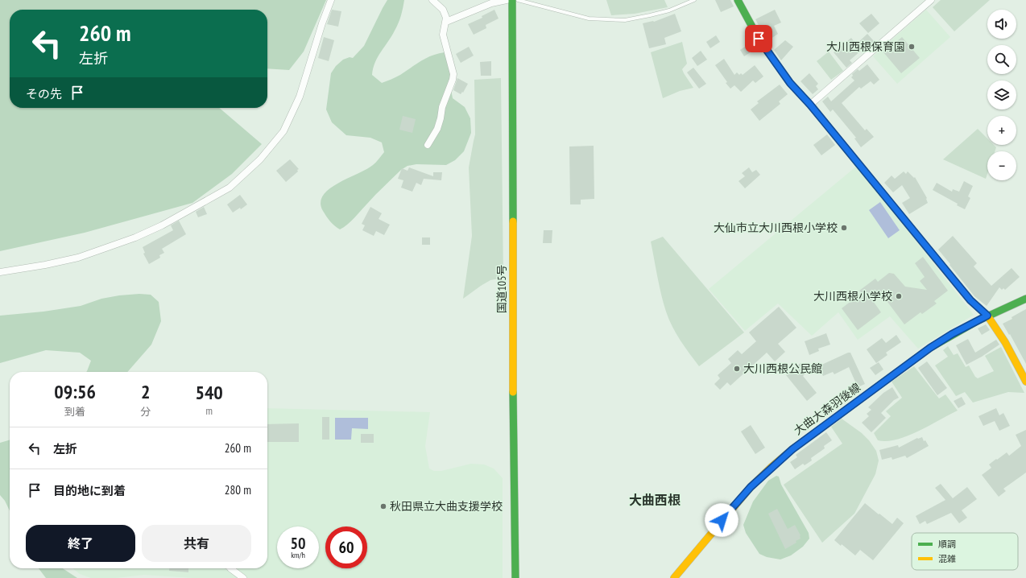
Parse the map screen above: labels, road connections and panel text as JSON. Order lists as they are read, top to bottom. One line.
{"streets":{"main road":["国道105号","大曲大森羽後線"]},"districts":["大曲西根"],"places":["大川西根保育園","大仙市立大川西根小学校","大川西根小学校","大川西根公民館","秋田県立大曲支援学校"],"legend":["順調","混雑"],"page":{"map_buttons":["+","−"],"turn":["260 m","左折"],"then":"その先","eta":["09:56","到着","2","分","540","m"],"list":[{"name":"左折","value":"260 m"},{"name":"目的地に到着","value":"280 m"}],"buttons":["終了","共有"],"speed":"50 km/h","limit":"60"}}
